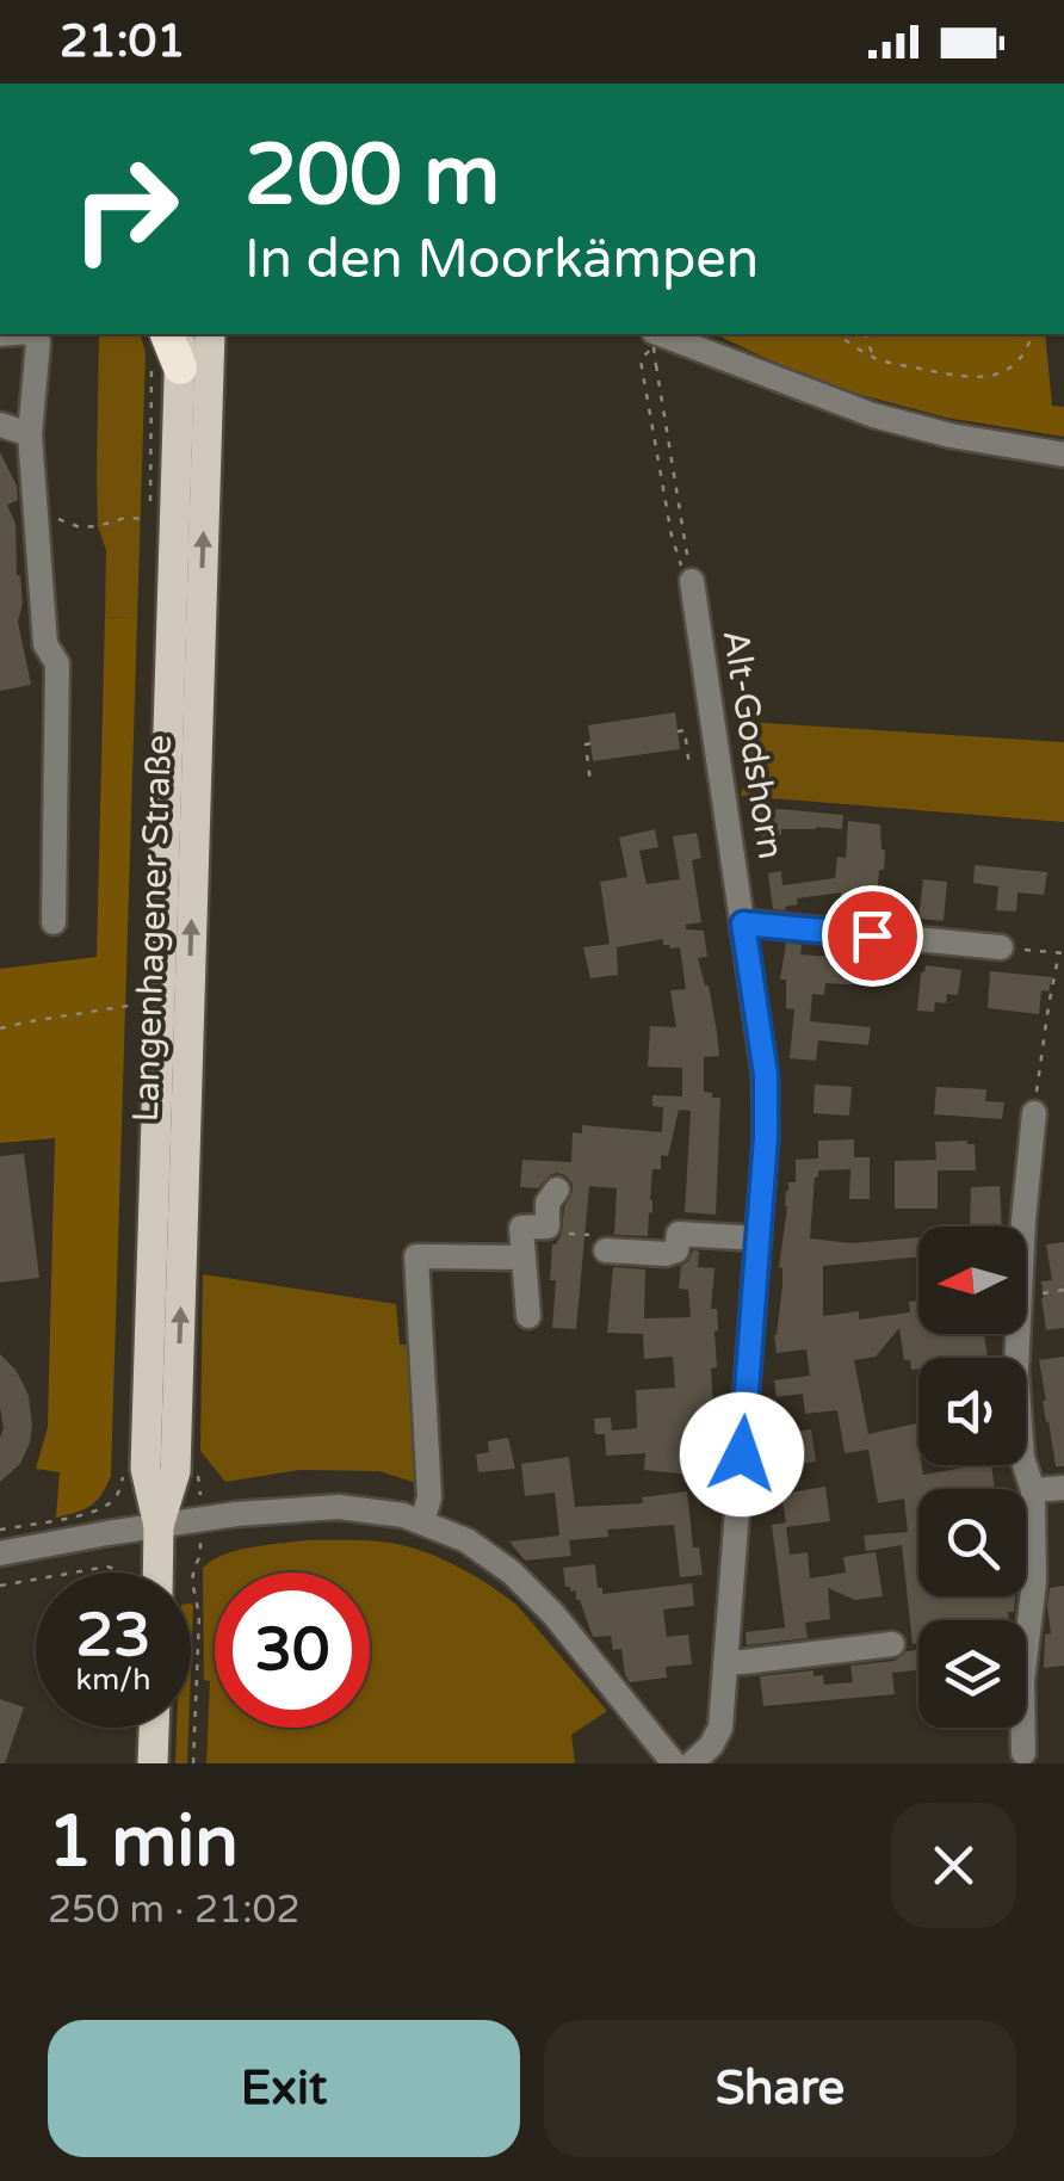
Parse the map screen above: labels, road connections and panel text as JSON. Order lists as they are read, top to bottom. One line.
{"streets":{"main road":["Langenhagener Straße"],"street":["Alt-Godshorn"]},"north":"left","page":{"status":"21:01","turn":["200 m","In den Moorkämpen"],"speed":"23 km/h","limit":"30","heading":["1 min","250 m · 21:02"],"buttons":["Exit","Share"]}}
